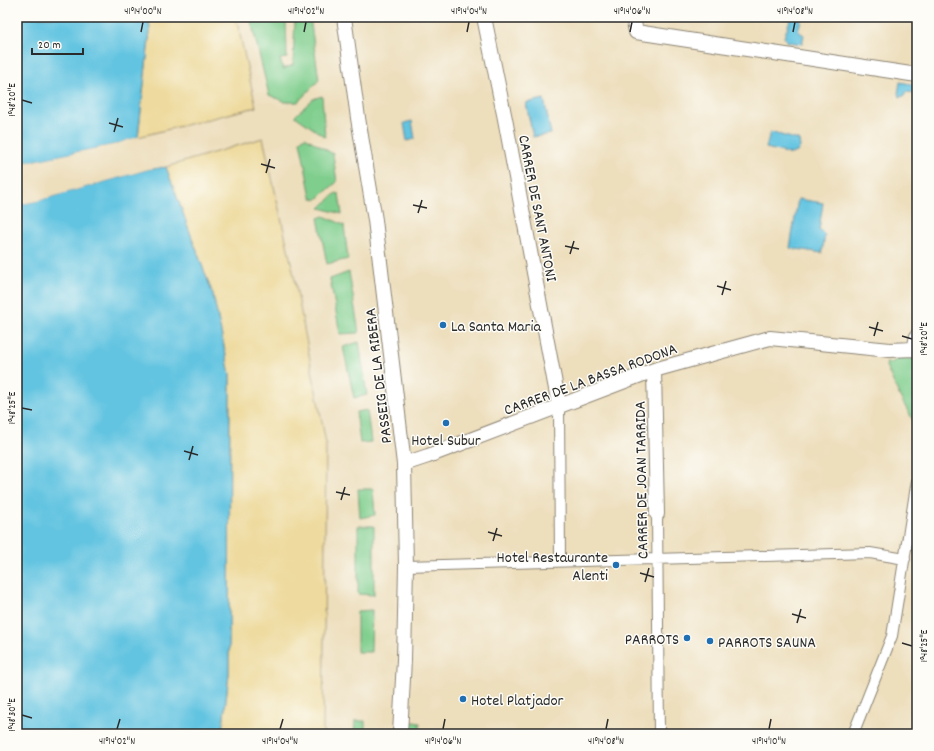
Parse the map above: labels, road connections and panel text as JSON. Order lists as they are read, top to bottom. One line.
{"streets":{"street":["CARRER DE SANT ANTONI","PASSEIG DE LA RIBERA","CARRER DE LA BASSA RODONA","CARRER DE JOAN TARRIDA"]},"crossings":[["CARRER DE SANT ANTONI","CARRER DE LA BASSA RODONA"],["PASSEIG DE LA RIBERA","CARRER DE LA BASSA RODONA"],["CARRER DE LA BASSA RODONA","CARRER DE JOAN TARRIDA"]],"places":["La Santa Maria","Hotel Subur","Hotel Restaurante Alenti","PARROTS","PARROTS SAUNA","Hotel Platjador"],"scale_bar":"20 m","coordinates":["41°14'00\"N","41°14'02\"N","41°14'04\"N","41°14'06\"N","41°14'08\"N","1°48'20\"E","1°48'25\"E","1°48'30\"E","41°14'10\"N"]}
